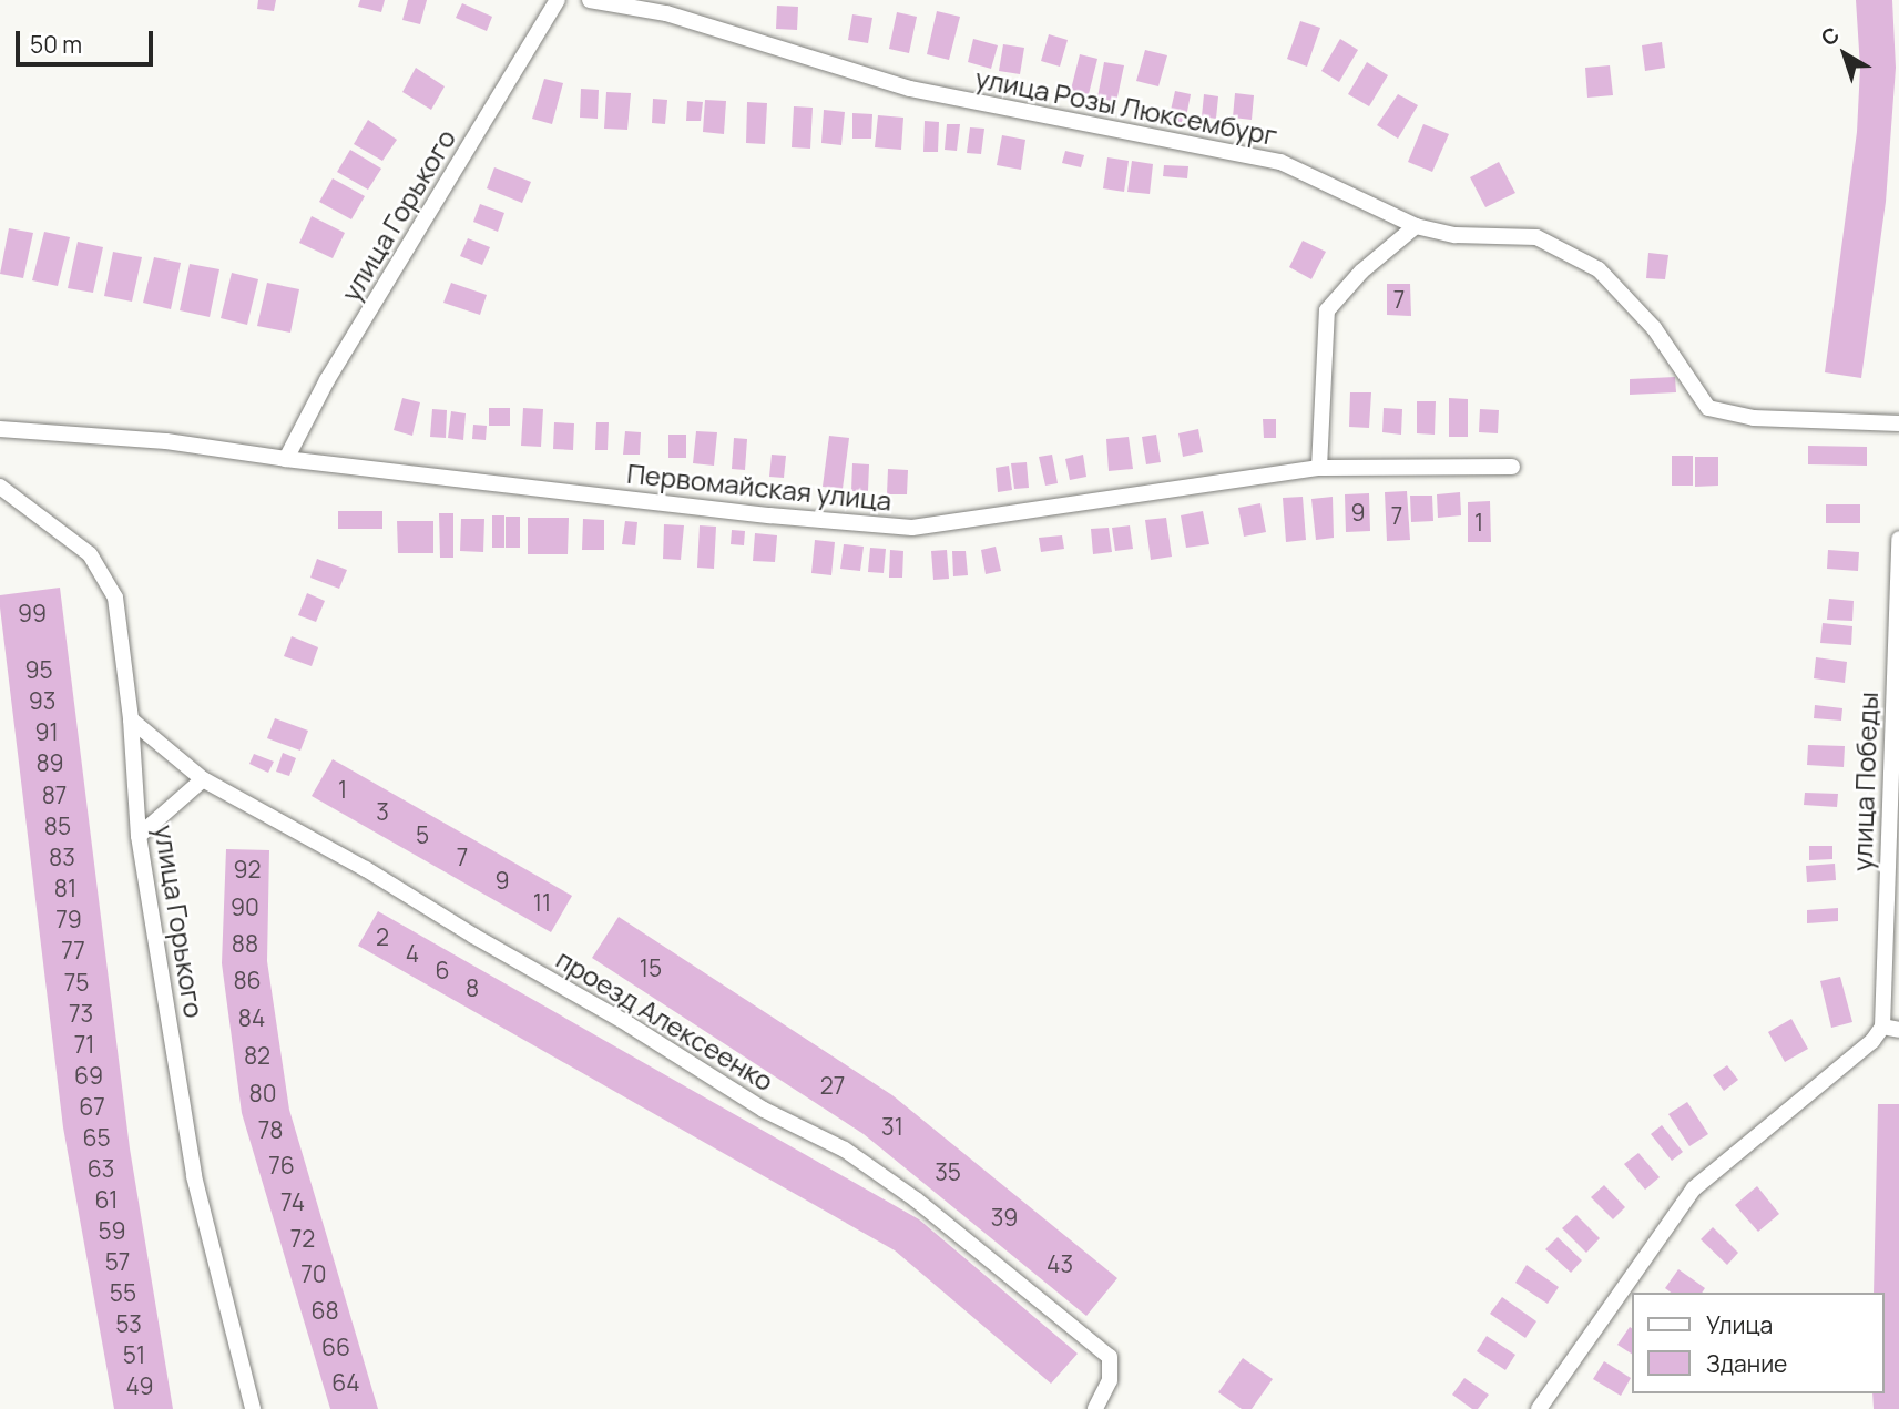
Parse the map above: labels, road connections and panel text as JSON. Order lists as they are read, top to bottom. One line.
{"streets":{"street":["улица Розы Люксембург","улица Горького","Первомайская улица","улица Победы","проезд Алексеенко"]},"crossings":[["улица Горького","Первомайская улица"],["улица Горького","проезд Алексеенко"]],"house_numbers":["7","9","7","1","99","95","93","91","89","1","87","3","85","5","83","7","92","9","81","11","90","79","2","88","77","4","15","6","86","75","8","73","84","71","82","69","27","80","67","31","78","65","76","63","35","61","74","39","59","72","57","43","70","55","68","53","66","51","64","49"],"legend":["Улица","Здание"],"scale_bar":"50 m","north":"top left"}
